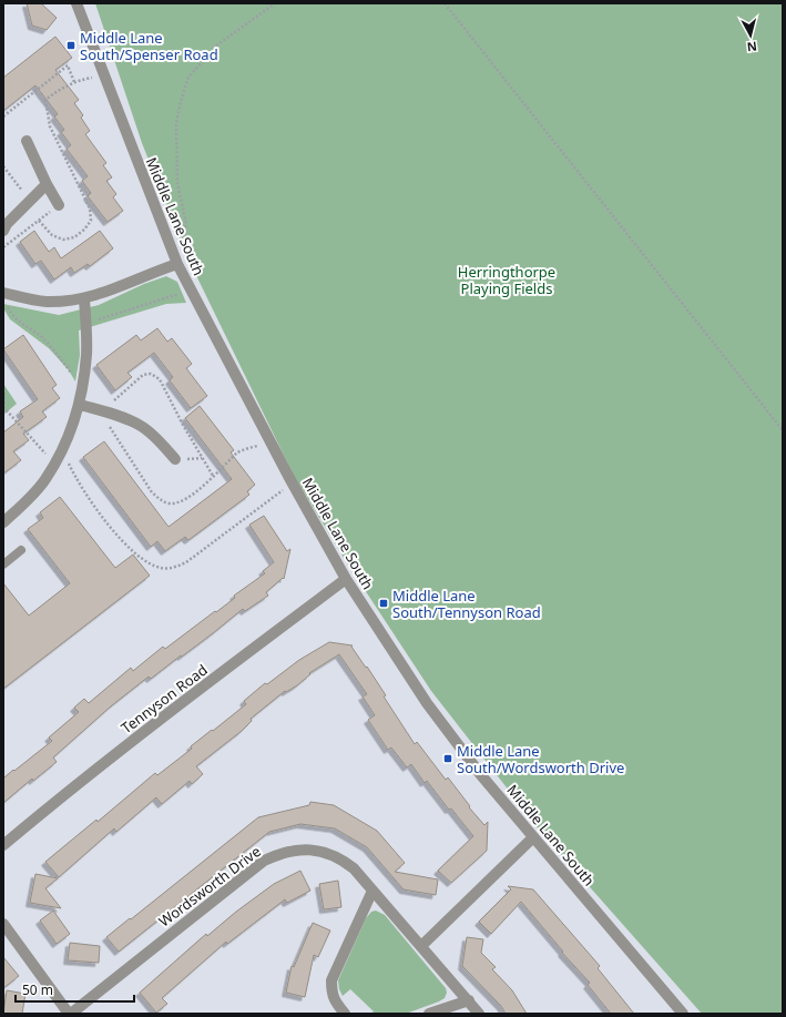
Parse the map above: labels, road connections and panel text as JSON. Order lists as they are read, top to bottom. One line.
{"streets":{"street":["Middle Lane South","Tennyson Road","Wordsworth Drive"]},"crossings":[["Middle Lane South","Tennyson Road"]],"parks":["Herringthorpe Playing Fields"],"places":{"transit":["Middle Lane South/Spenser Road","Middle Lane South/Tennyson Road","Middle Lane South/Wordsworth Drive"]},"scale_bar":"50 m","north":"bottom"}
